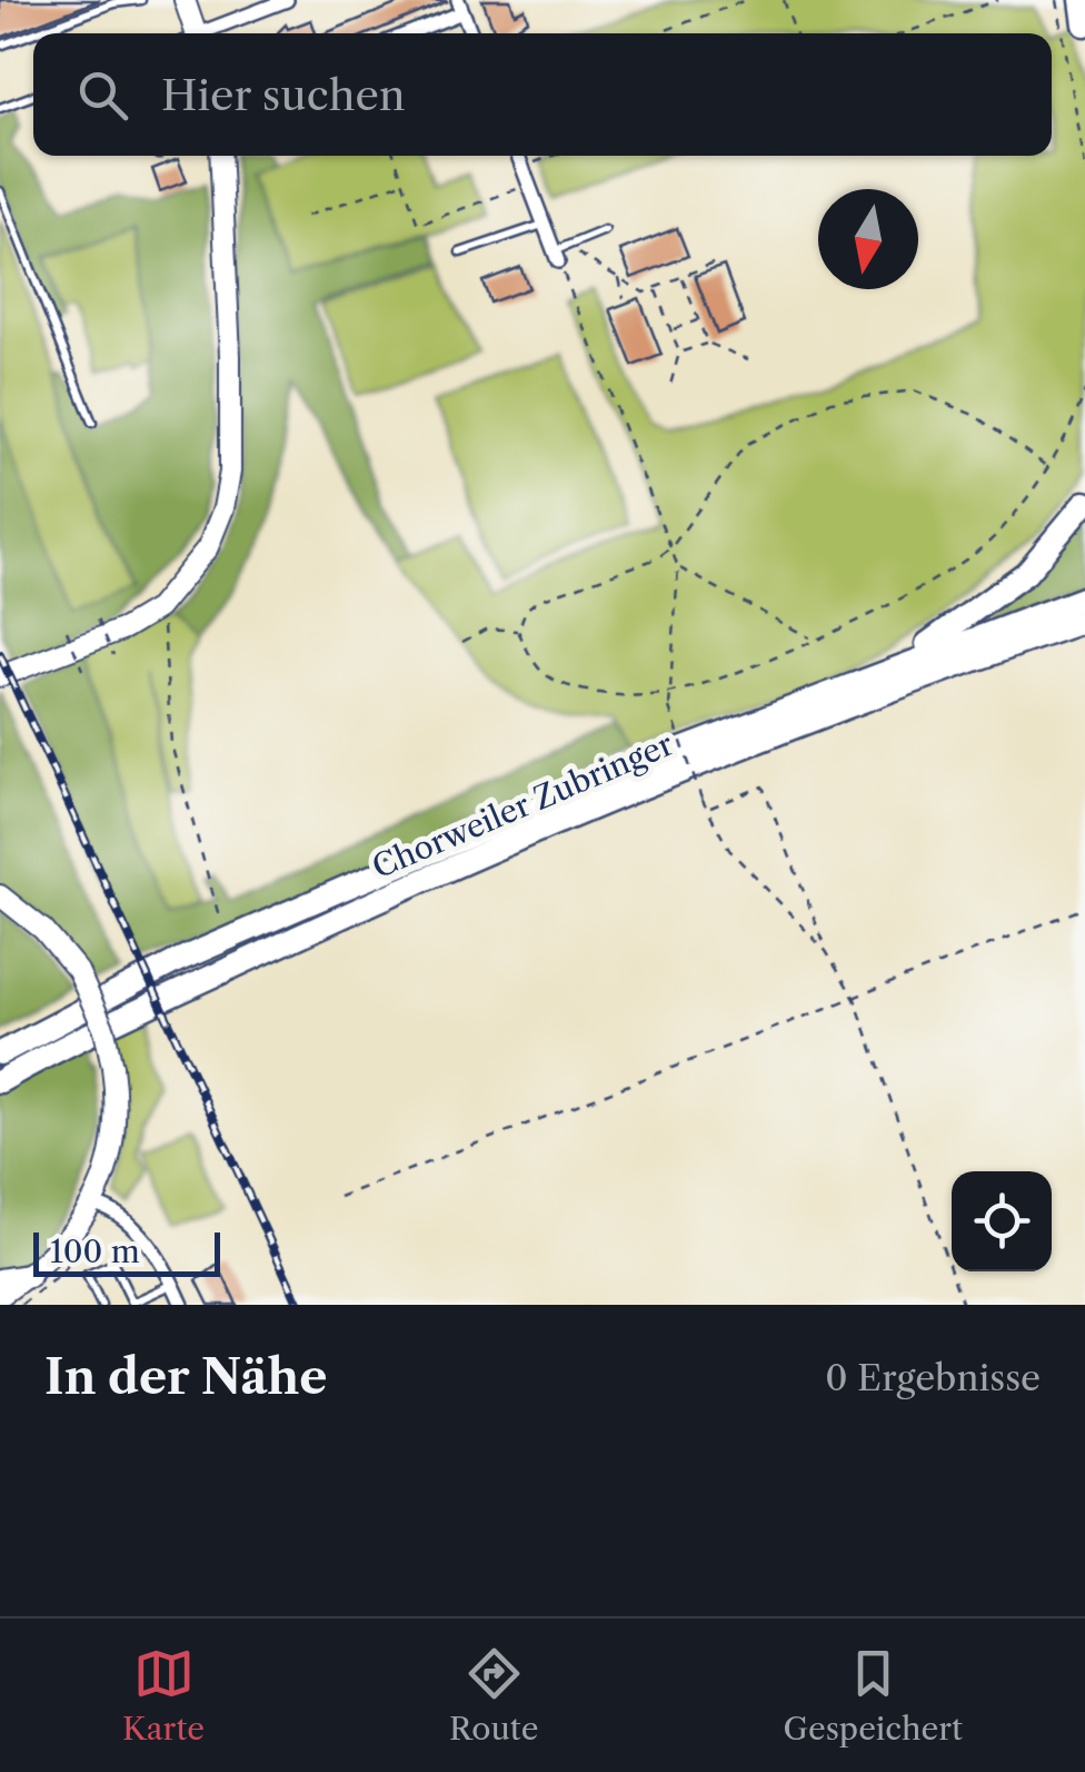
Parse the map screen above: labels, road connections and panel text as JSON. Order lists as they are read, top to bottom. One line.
{"streets":{"highway":["Chorweiler Zubringer"]},"scale_bar":"100 m","north":"bottom","page":{"search":"Hier suchen","scale":"100 m","heading":["In der Nähe","0 Ergebnisse"],"nav":["Karte","Route","Gespeichert"]}}
